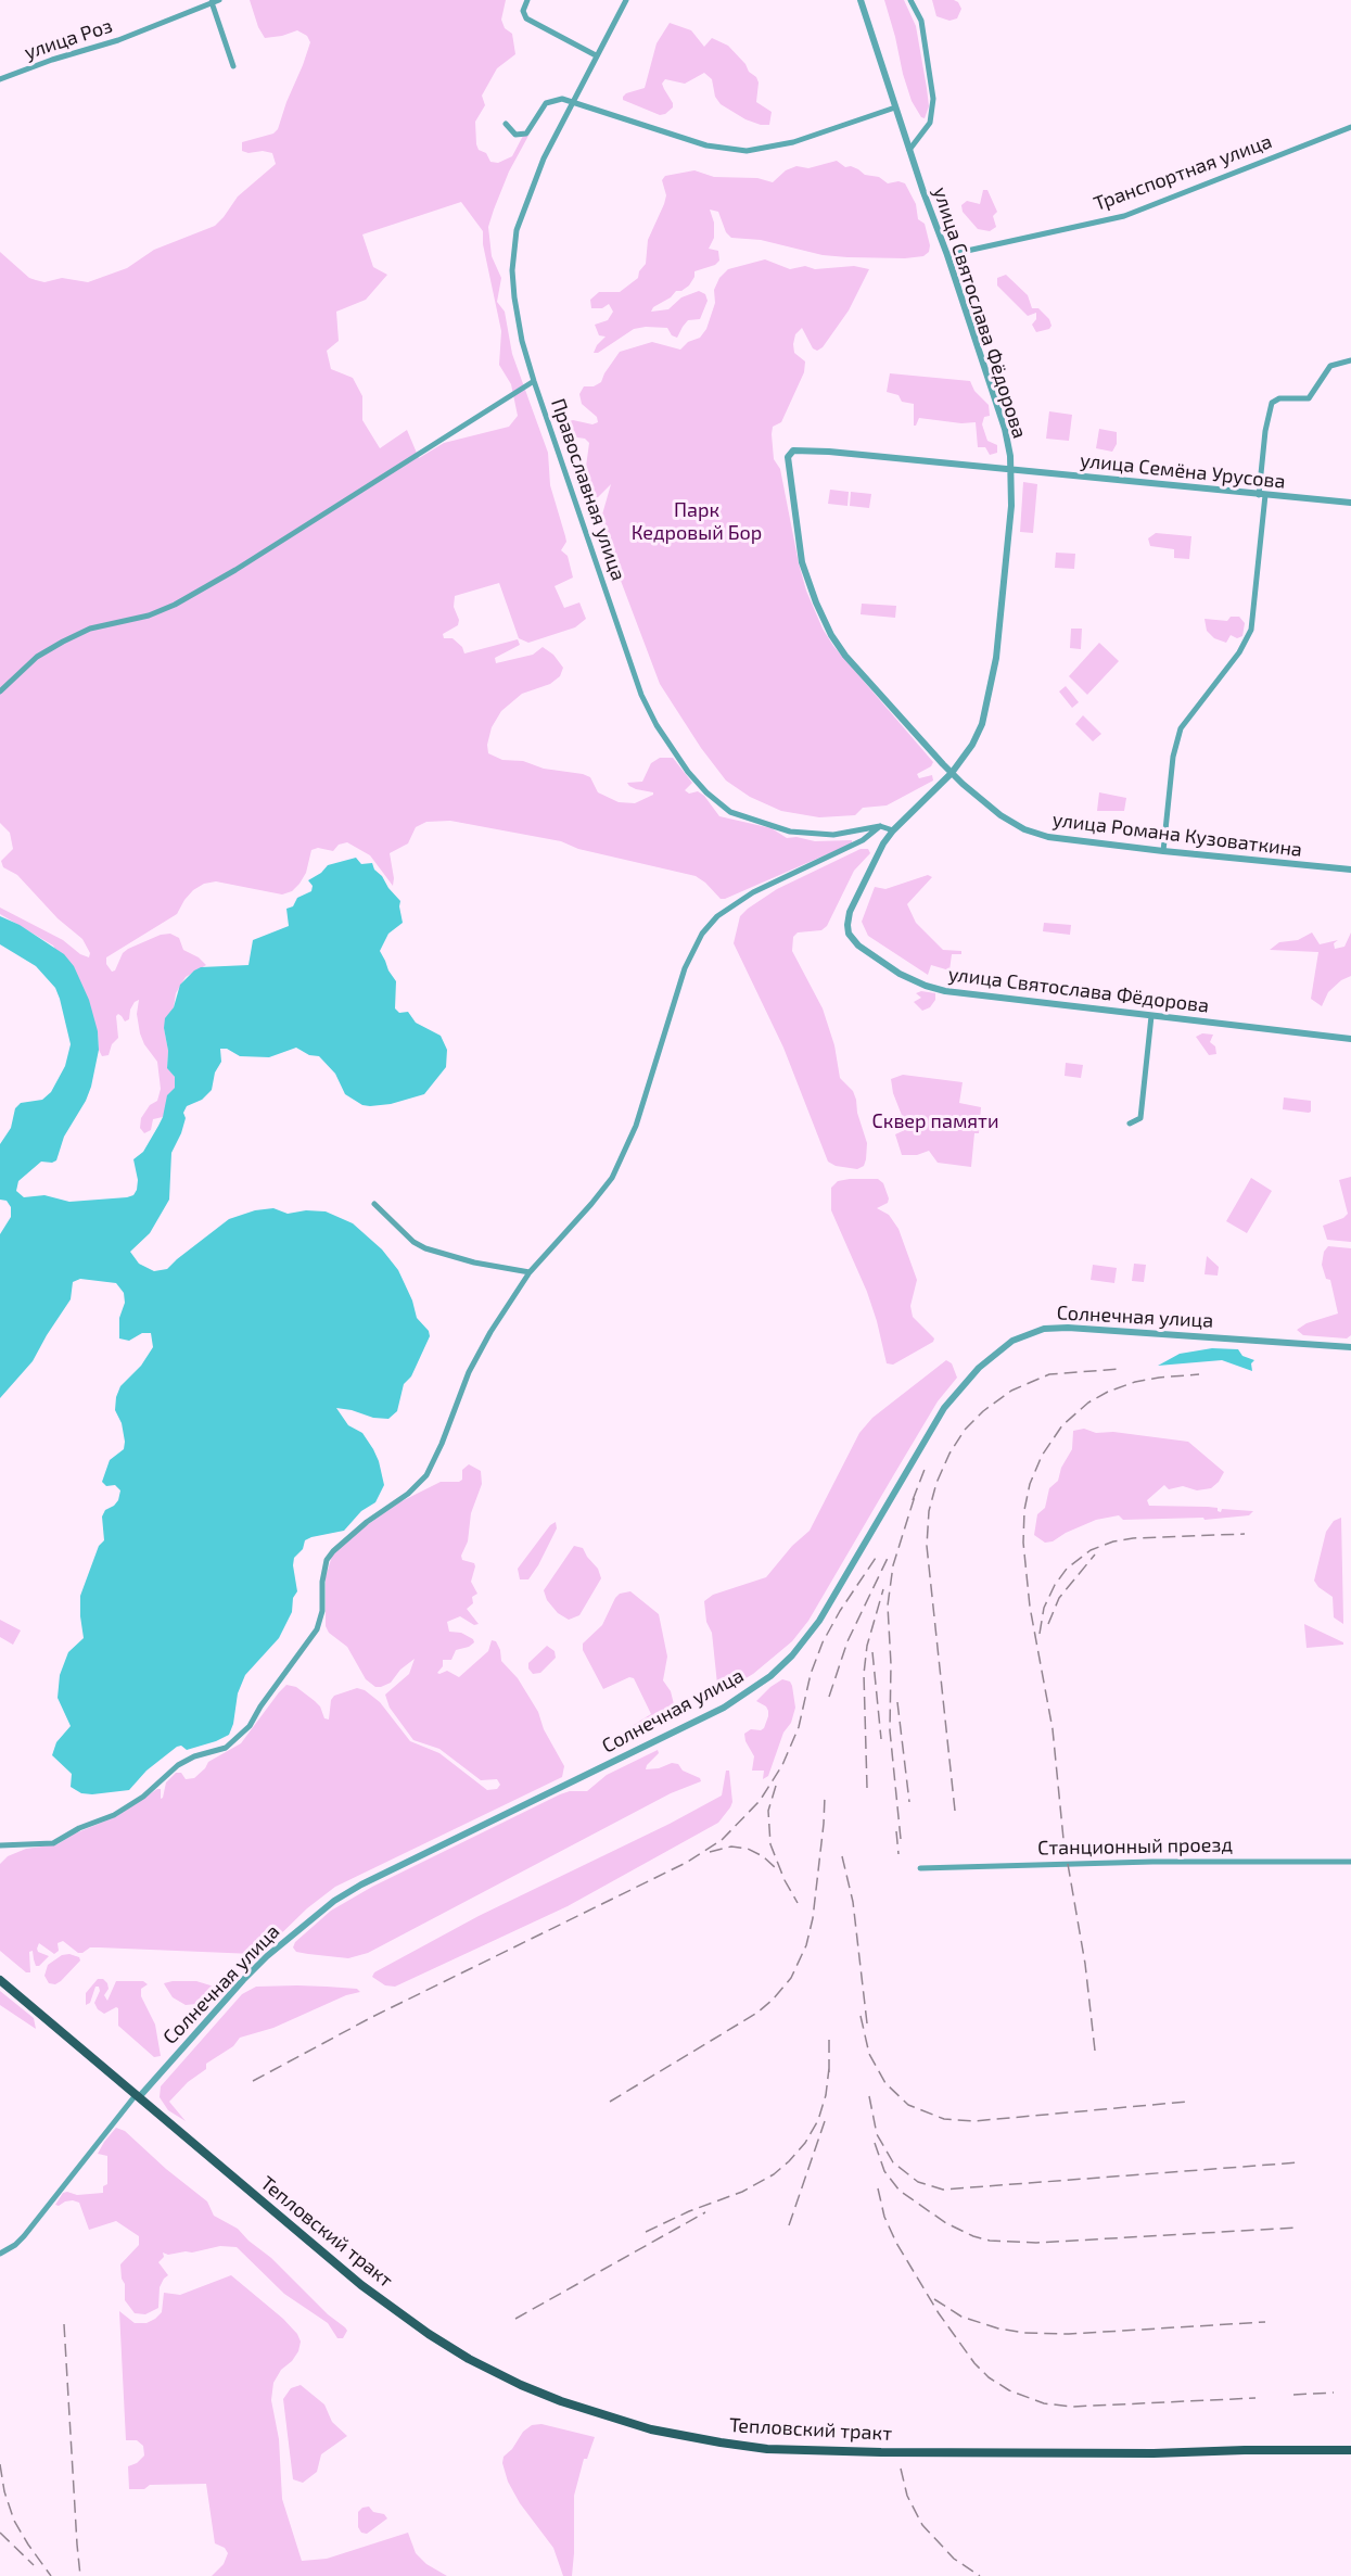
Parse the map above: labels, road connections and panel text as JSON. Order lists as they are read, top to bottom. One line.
{"streets":{"main road":["Тепловский тракт"],"street":["улица Роз","Транспортная улица","улица Святослава Фёдорова","улица Семёна Урусова","Православная улица","улица Романа Кузоваткина","Солнечная улица","Станционный проезд"]},"crossings":[["Транспортная улица","улица Святослава Фёдорова"],["улица Святослава Фёдорова","улица Семёна Урусова"],["улица Святослава Фёдорова","Православная улица"],["улица Святослава Фёдорова","улица Романа Кузоваткина"],["улица Семёна Урусова","улица Романа Кузоваткина"],["Солнечная улица","Тепловский тракт"]],"parks":["Парк Кедровый Бор","Сквер памяти"]}
